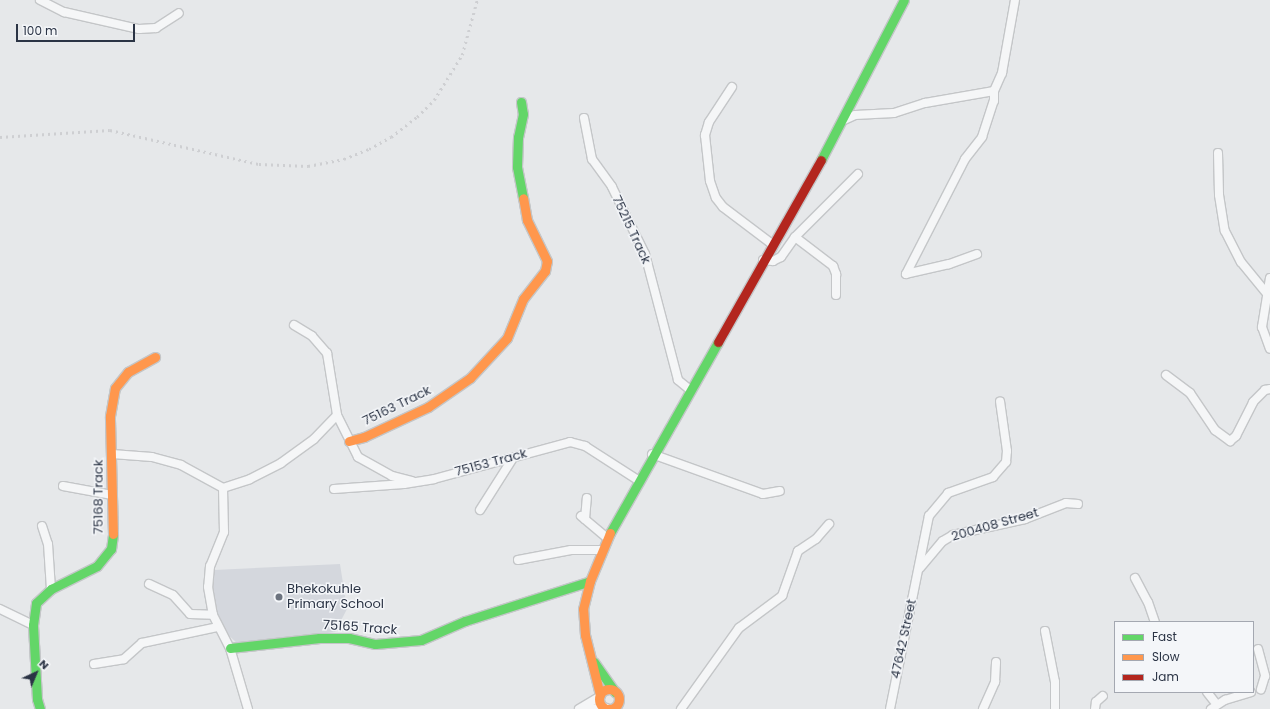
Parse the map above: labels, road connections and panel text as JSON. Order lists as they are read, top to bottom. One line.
{"streets":{"street":["75215 Track","75163 Track","75153 Track","75168 Track","200408 Street","75165 Track","47642 Street"]},"crossings":[["200408 Street","47642 Street"]],"places":["Bhekokuhle Primary School"],"legend":["Fast","Slow","Jam"],"scale_bar":"100 m","north":"top right"}
